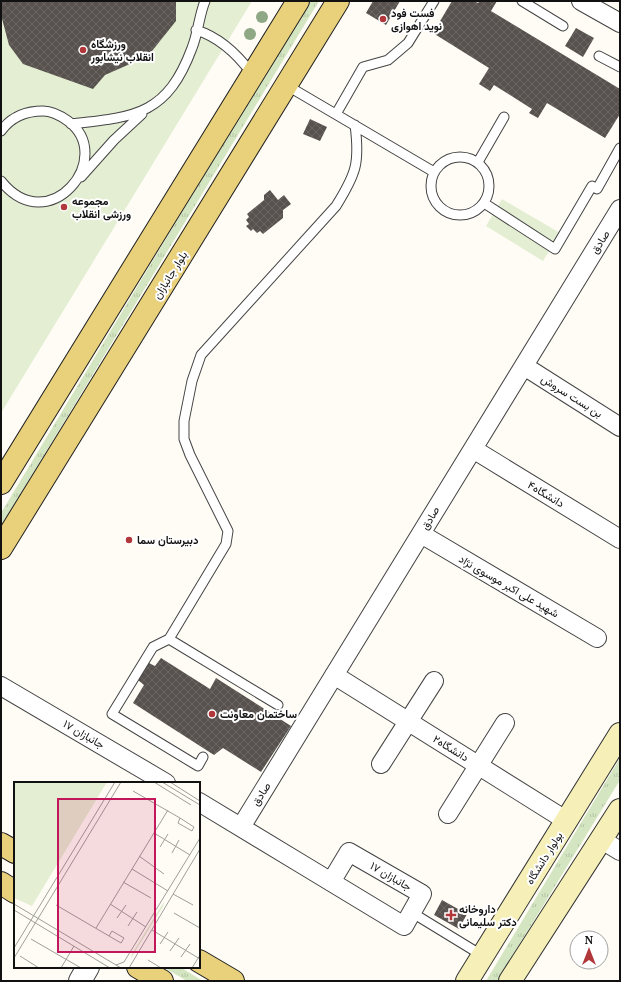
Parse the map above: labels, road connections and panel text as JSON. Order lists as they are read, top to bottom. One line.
{"streets":{"main road":["بلوار جانبازان","بولوار دانشگاه"],"street":["صادق","بن بست سروش","دانشگاه۴","شهید علی اکبر موسوی نژاد","جانبازان ۱۷","دانشگاه۲"]},"crossings":[["صادق","بن بست سروش"],["صادق","دانشگاه۴"],["صادق","شهید علی اکبر موسوی نژاد"],["صادق","جانبازان ۱۷"],["صادق","دانشگاه۲"],["دانشگاه۲","بولوار دانشگاه"]],"places":{"other":["فست فود نوید اهوازی","ورزشگاه انقلاب نیشابور","مجموعه ورزشی انقلاب","دبیرستان سما","ساختمان معاونت"],"health":["داروخانه دکتر سلیمانی"]},"north":"top"}
